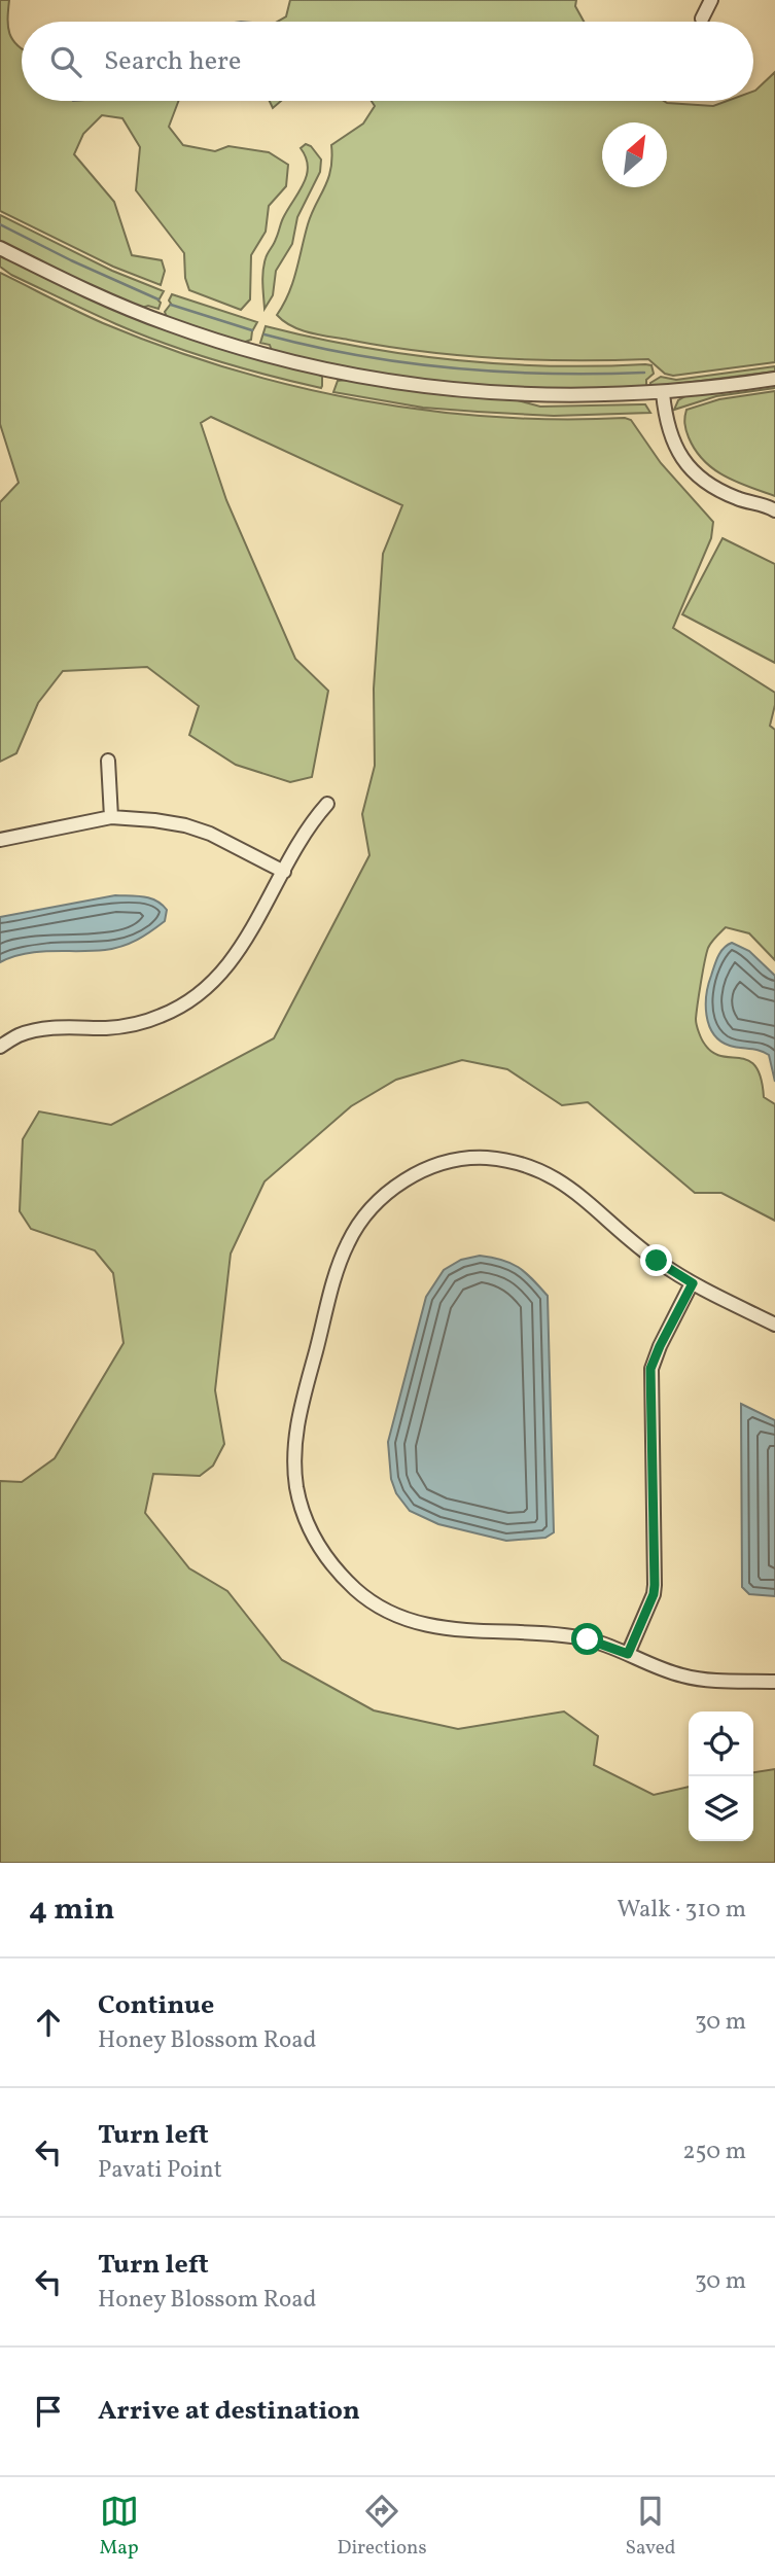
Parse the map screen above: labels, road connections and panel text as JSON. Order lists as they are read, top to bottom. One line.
{"north":"top right","page":{"search":"Search here","heading":["4 min","Walk · 310 m"],"list":[["Continue","Honey Blossom Road","30 m"],["Turn left","Pavati Point","250 m"],["Turn left","Honey Blossom Road","30 m"],"Arrive at destination"],"nav":["Map","Directions","Saved"]}}
